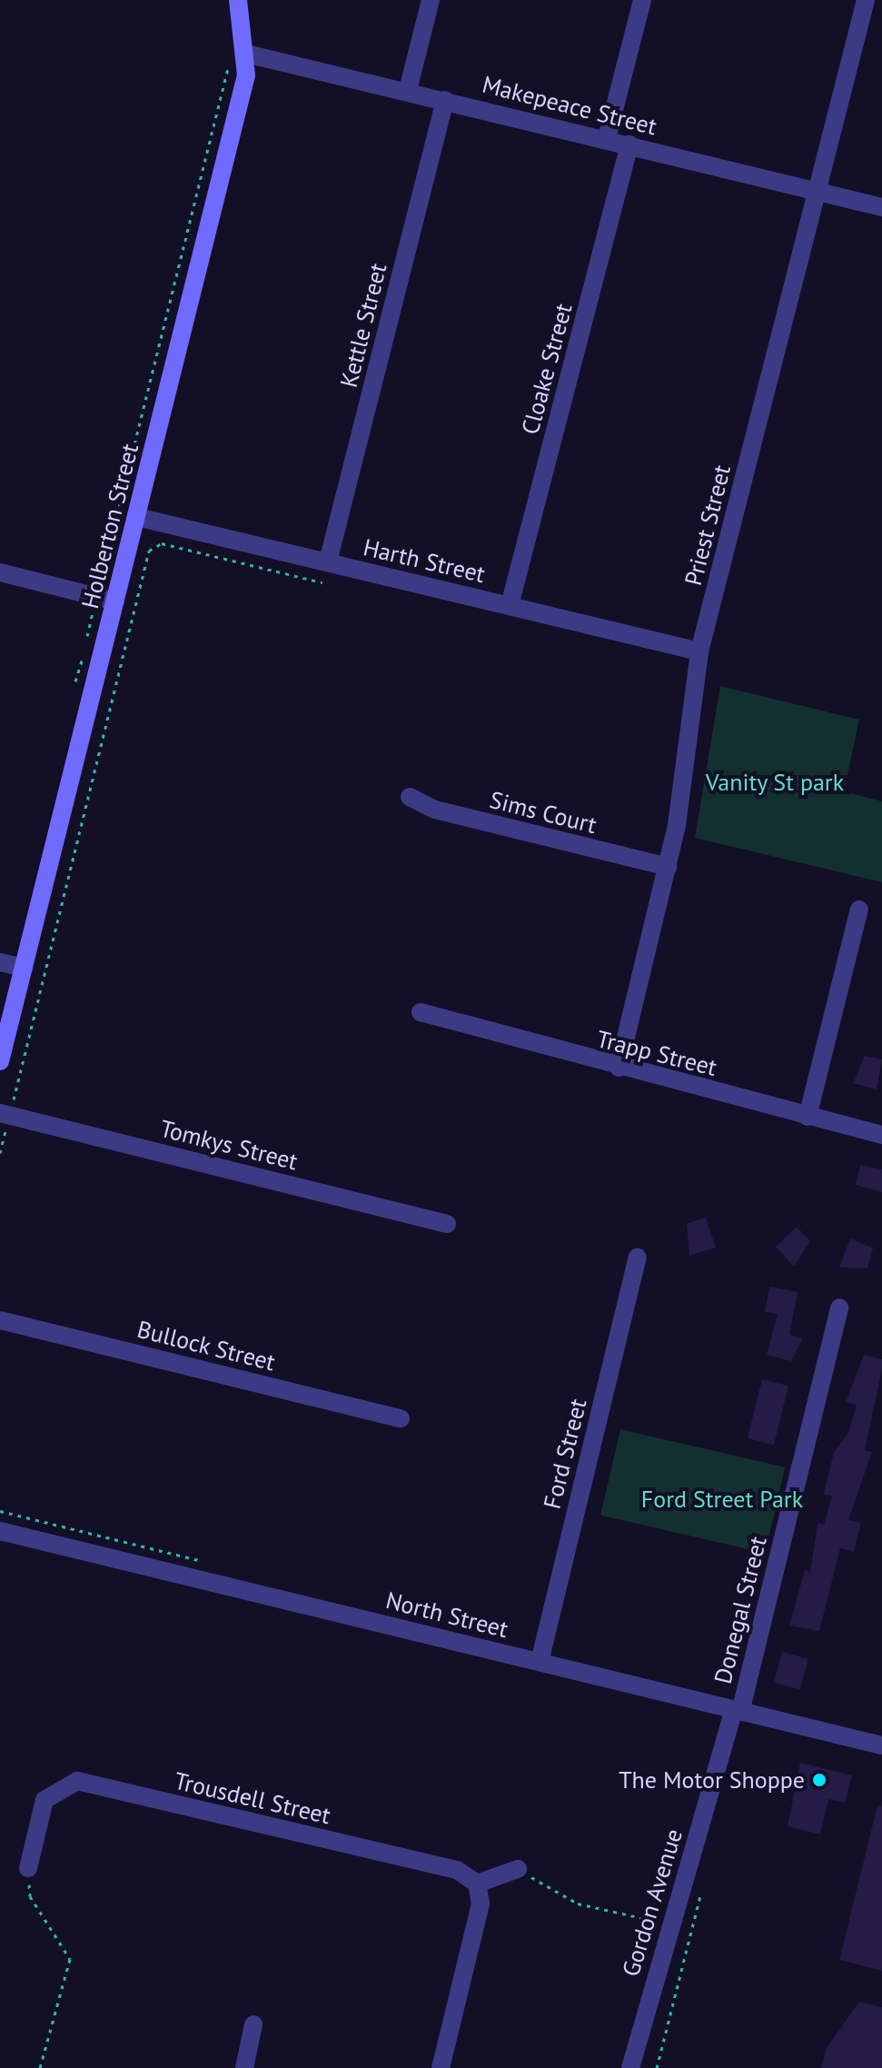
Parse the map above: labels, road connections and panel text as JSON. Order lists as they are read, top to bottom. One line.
{"streets":{"main road":["Holberton Street"],"street":["Makepeace Street","Kettle Street","Cloake Street","Priest Street","Harth Street","Sims Court","Trapp Street","Tomkys Street","Bullock Street","Ford Street","Donegal Street","North Street","Trousdell Street","Gordon Avenue"]},"crossings":[["Makepeace Street","Kettle Street"],["Makepeace Street","Cloake Street"],["Makepeace Street","Priest Street"],["Makepeace Street","Holberton Street"],["Kettle Street","Harth Street"],["Cloake Street","Harth Street"],["Priest Street","Harth Street"],["Priest Street","Sims Court"],["Priest Street","Trapp Street"],["Holberton Street","Harth Street"],["Ford Street","North Street"],["Donegal Street","North Street"],["Donegal Street","Gordon Avenue"],["North Street","Gordon Avenue"]],"parks":["Vanity St park","Ford Street Park"],"places":["The Motor Shoppe"]}
